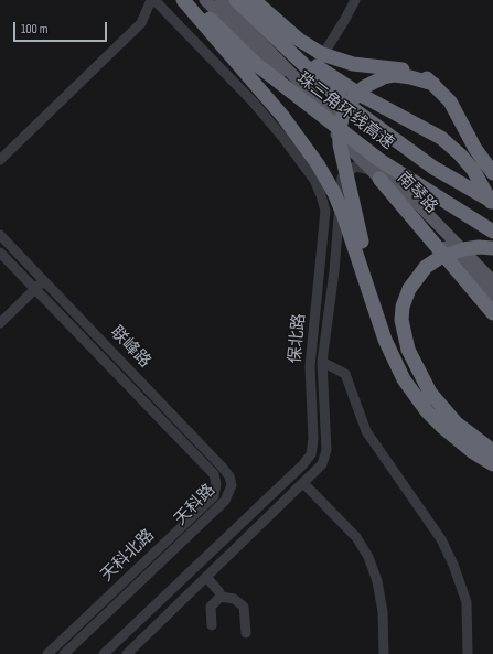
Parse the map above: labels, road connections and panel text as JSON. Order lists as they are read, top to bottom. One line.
{"streets":{"highway":["珠三角环线高速"],"main road":["南琴路"],"street":["保北路","联峰路","天科路","天科北路"]},"crossings":[["联峰路","天科路"],["联峰路","天科北路"]],"scale_bar":"100 m"}
